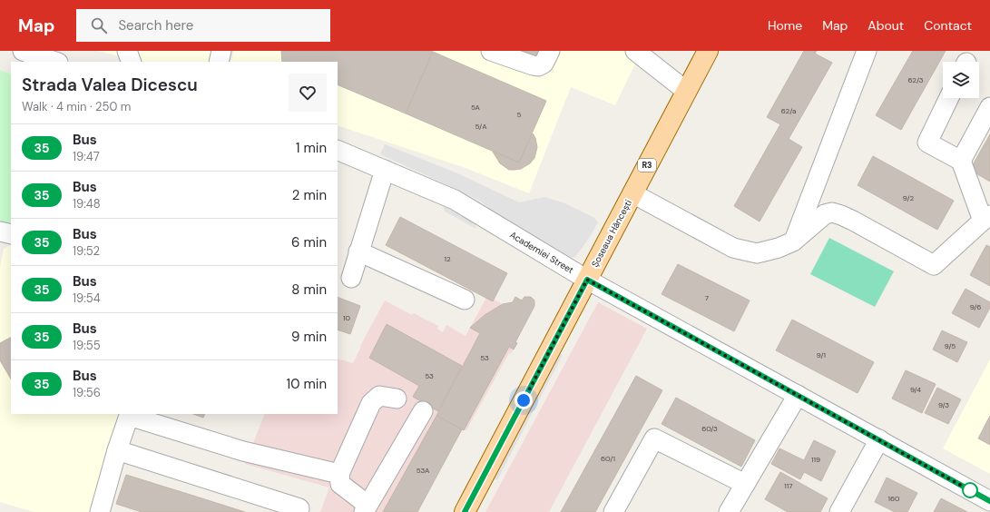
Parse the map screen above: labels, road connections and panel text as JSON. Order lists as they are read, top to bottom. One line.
{"streets":{"main road":["R3","Șoseaua Hâncești"],"street":["Academiei Street"]},"crossings":[["Șoseaua Hâncești","Academiei Street"]],"lines":["bus line 35"],"house_numbers":["62/3","5A","62/a","5","5/A","9/2","12","7","9/6","10","9/5","9/1","53","53","9/4","9/3","60/3","60/1","119","53A","117","160"],"page":{"header":"Map","search":"Search here","nav":["Home","Map","About","Contact"],"heading":["Strada Valea Dicescu","Walk · 4 min · 250 m"],"list":[{"mark":"35","name":"Bus","note":"19:47","value":"1 min"},{"mark":"35","name":"Bus","note":"19:48","value":"2 min"},{"mark":"35","name":"Bus","note":"19:52","value":"6 min"},{"mark":"35","name":"Bus","note":"19:54","value":"8 min"},{"mark":"35","name":"Bus","note":"19:55","value":"9 min"},{"mark":"35","name":"Bus","note":"19:56","value":"10 min"}]}}
